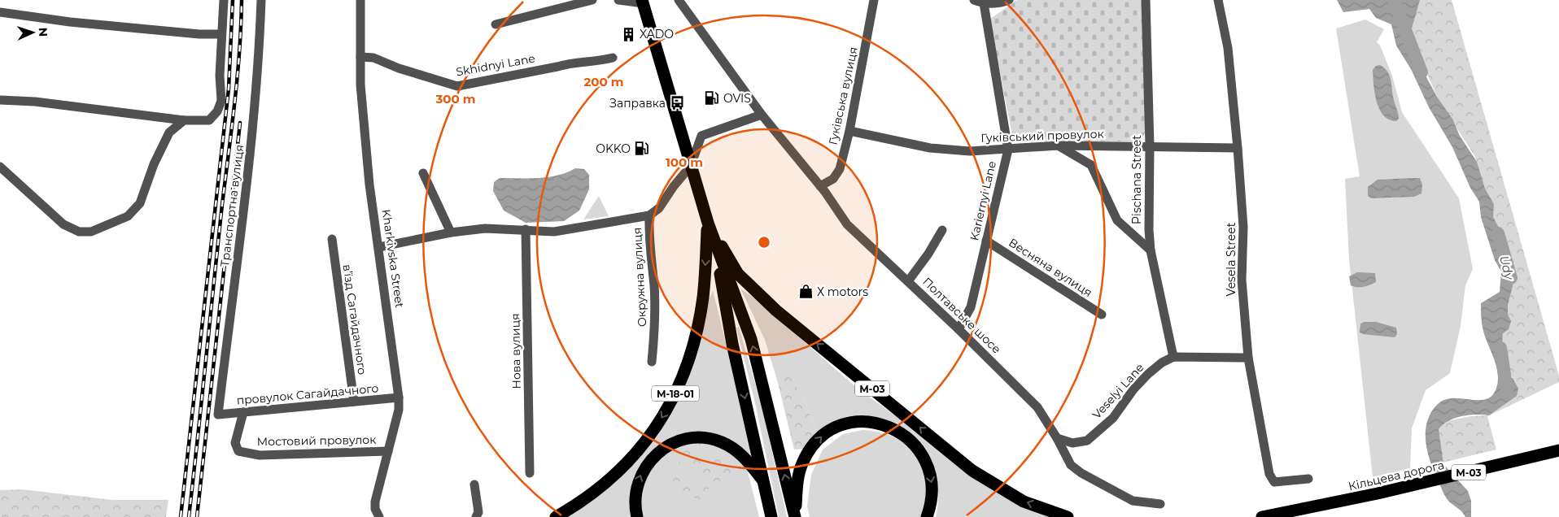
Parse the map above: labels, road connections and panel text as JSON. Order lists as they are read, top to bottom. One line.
{"streets":{"highway":["М-03","М-18-01","Кільцева дорога"],"street":["Skhidnyi Lane","Гуківська вулиця","Гуківський провулок","Pischana Street","Kariernyi Lane","Транспортна вулиця","Kharkivska Street","Vesela Street","Весняна вулиця","Окружна вулиця","Полтавське шосе","в’їзд Сагайдачного","Нова вулиця","Veselyi Lane","провулок Сагайдачного","Мостовий провулок"]},"crossings":[["Skhidnyi Lane","Kharkivska Street"],["Гуківська вулиця","Гуківський провулок"],["Гуківська вулиця","Полтавське шосе"],["Гуківський провулок","Pischana Street"],["Гуківський провулок","Kariernyi Lane"],["Гуківський провулок","Vesela Street"],["Pischana Street","Veselyi Lane"],["Kariernyi Lane","Весняна вулиця"],["Kariernyi Lane","Полтавське шосе"],["Транспортна вулиця","провулок Сагайдачного"],["Kharkivska Street","провулок Сагайдачного"],["Kharkivska Street","Мостовий провулок"],["Полтавське шосе","Veselyi Lane"],["в’їзд Сагайдачного","провулок Сагайдачного"],["М-03","М-18-01"],["провулок Сагайдачного","Мостовий провулок"]],"water":["Udy"],"places":{"building":["XADO"],"fuel station":["OVIS","OKKO"],"bus stop":["Заправка"],"shop":["Х motors"]},"north":"right","rings":["200 m","300 m","100 m"]}
